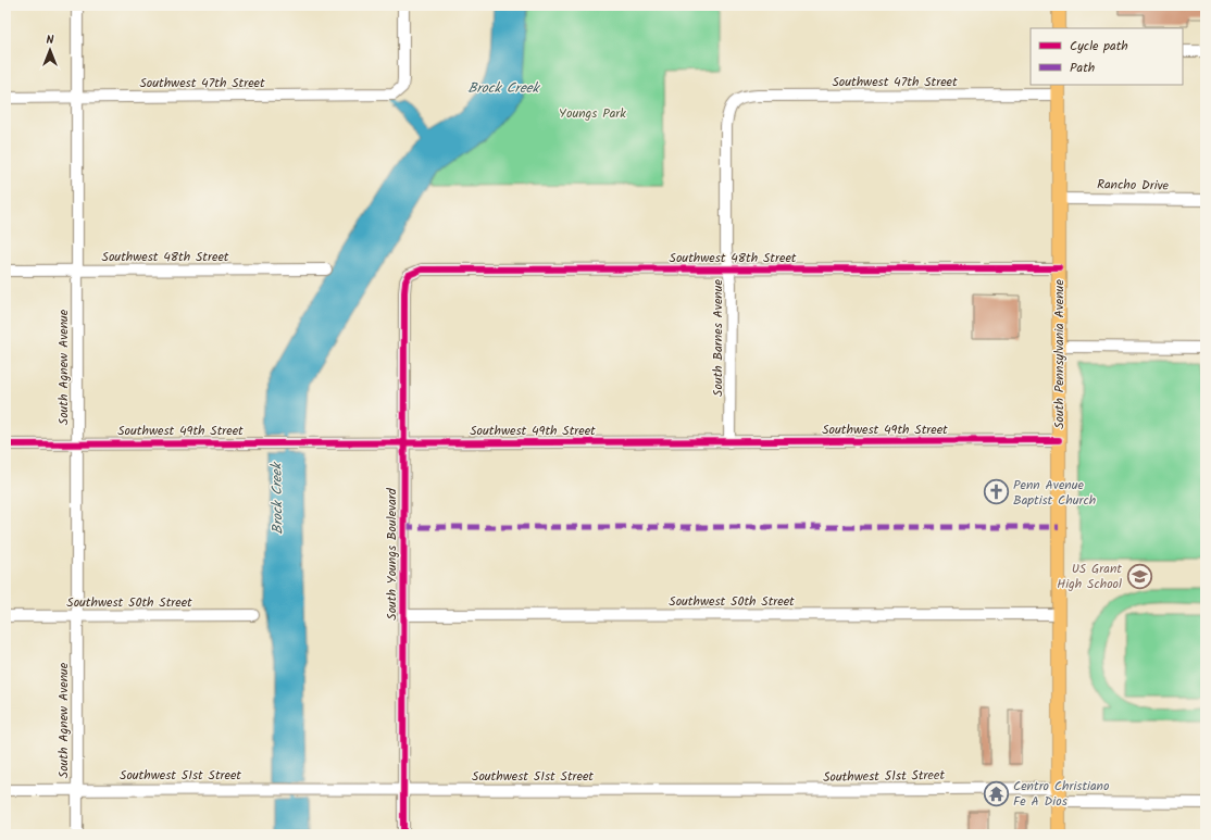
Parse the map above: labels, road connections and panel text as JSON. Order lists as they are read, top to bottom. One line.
{"streets":{"main road":["South Pennsylvania Avenue"],"street":["Southwest 47th Street","Rancho Drive","Southwest 48th Street","South Barnes Avenue","South Agnew Avenue","Southwest 49th Street","South Youngs Boulevard","Southwest 50th Street","Southwest 51st Street"]},"crossings":[["Southwest 47th Street","South Barnes Avenue"],["Southwest 47th Street","South Pennsylvania Avenue"],["Southwest 47th Street","South Agnew Avenue"],["Rancho Drive","South Pennsylvania Avenue"],["Southwest 48th Street","South Barnes Avenue"],["Southwest 48th Street","South Pennsylvania Avenue"],["Southwest 48th Street","South Agnew Avenue"],["Southwest 48th Street","South Youngs Boulevard"],["South Barnes Avenue","Southwest 49th Street"],["South Pennsylvania Avenue","Southwest 49th Street"],["South Pennsylvania Avenue","Southwest 50th Street"],["South Pennsylvania Avenue","Southwest 51st Street"],["South Agnew Avenue","Southwest 49th Street"],["South Agnew Avenue","Southwest 50th Street"],["South Agnew Avenue","Southwest 51st Street"],["Southwest 49th Street","South Youngs Boulevard"],["South Youngs Boulevard","Southwest 50th Street"],["South Youngs Boulevard","Southwest 51st Street"]],"water":["Brock Creek"],"parks":["Youngs Park"],"places":{"church":["Penn Avenue Baptist Church"],"school or university":["US Grant High School"],"temple":["Centro Christiano Fe A Dios"]},"legend":["Cycle path","Path"],"north":"top"}
